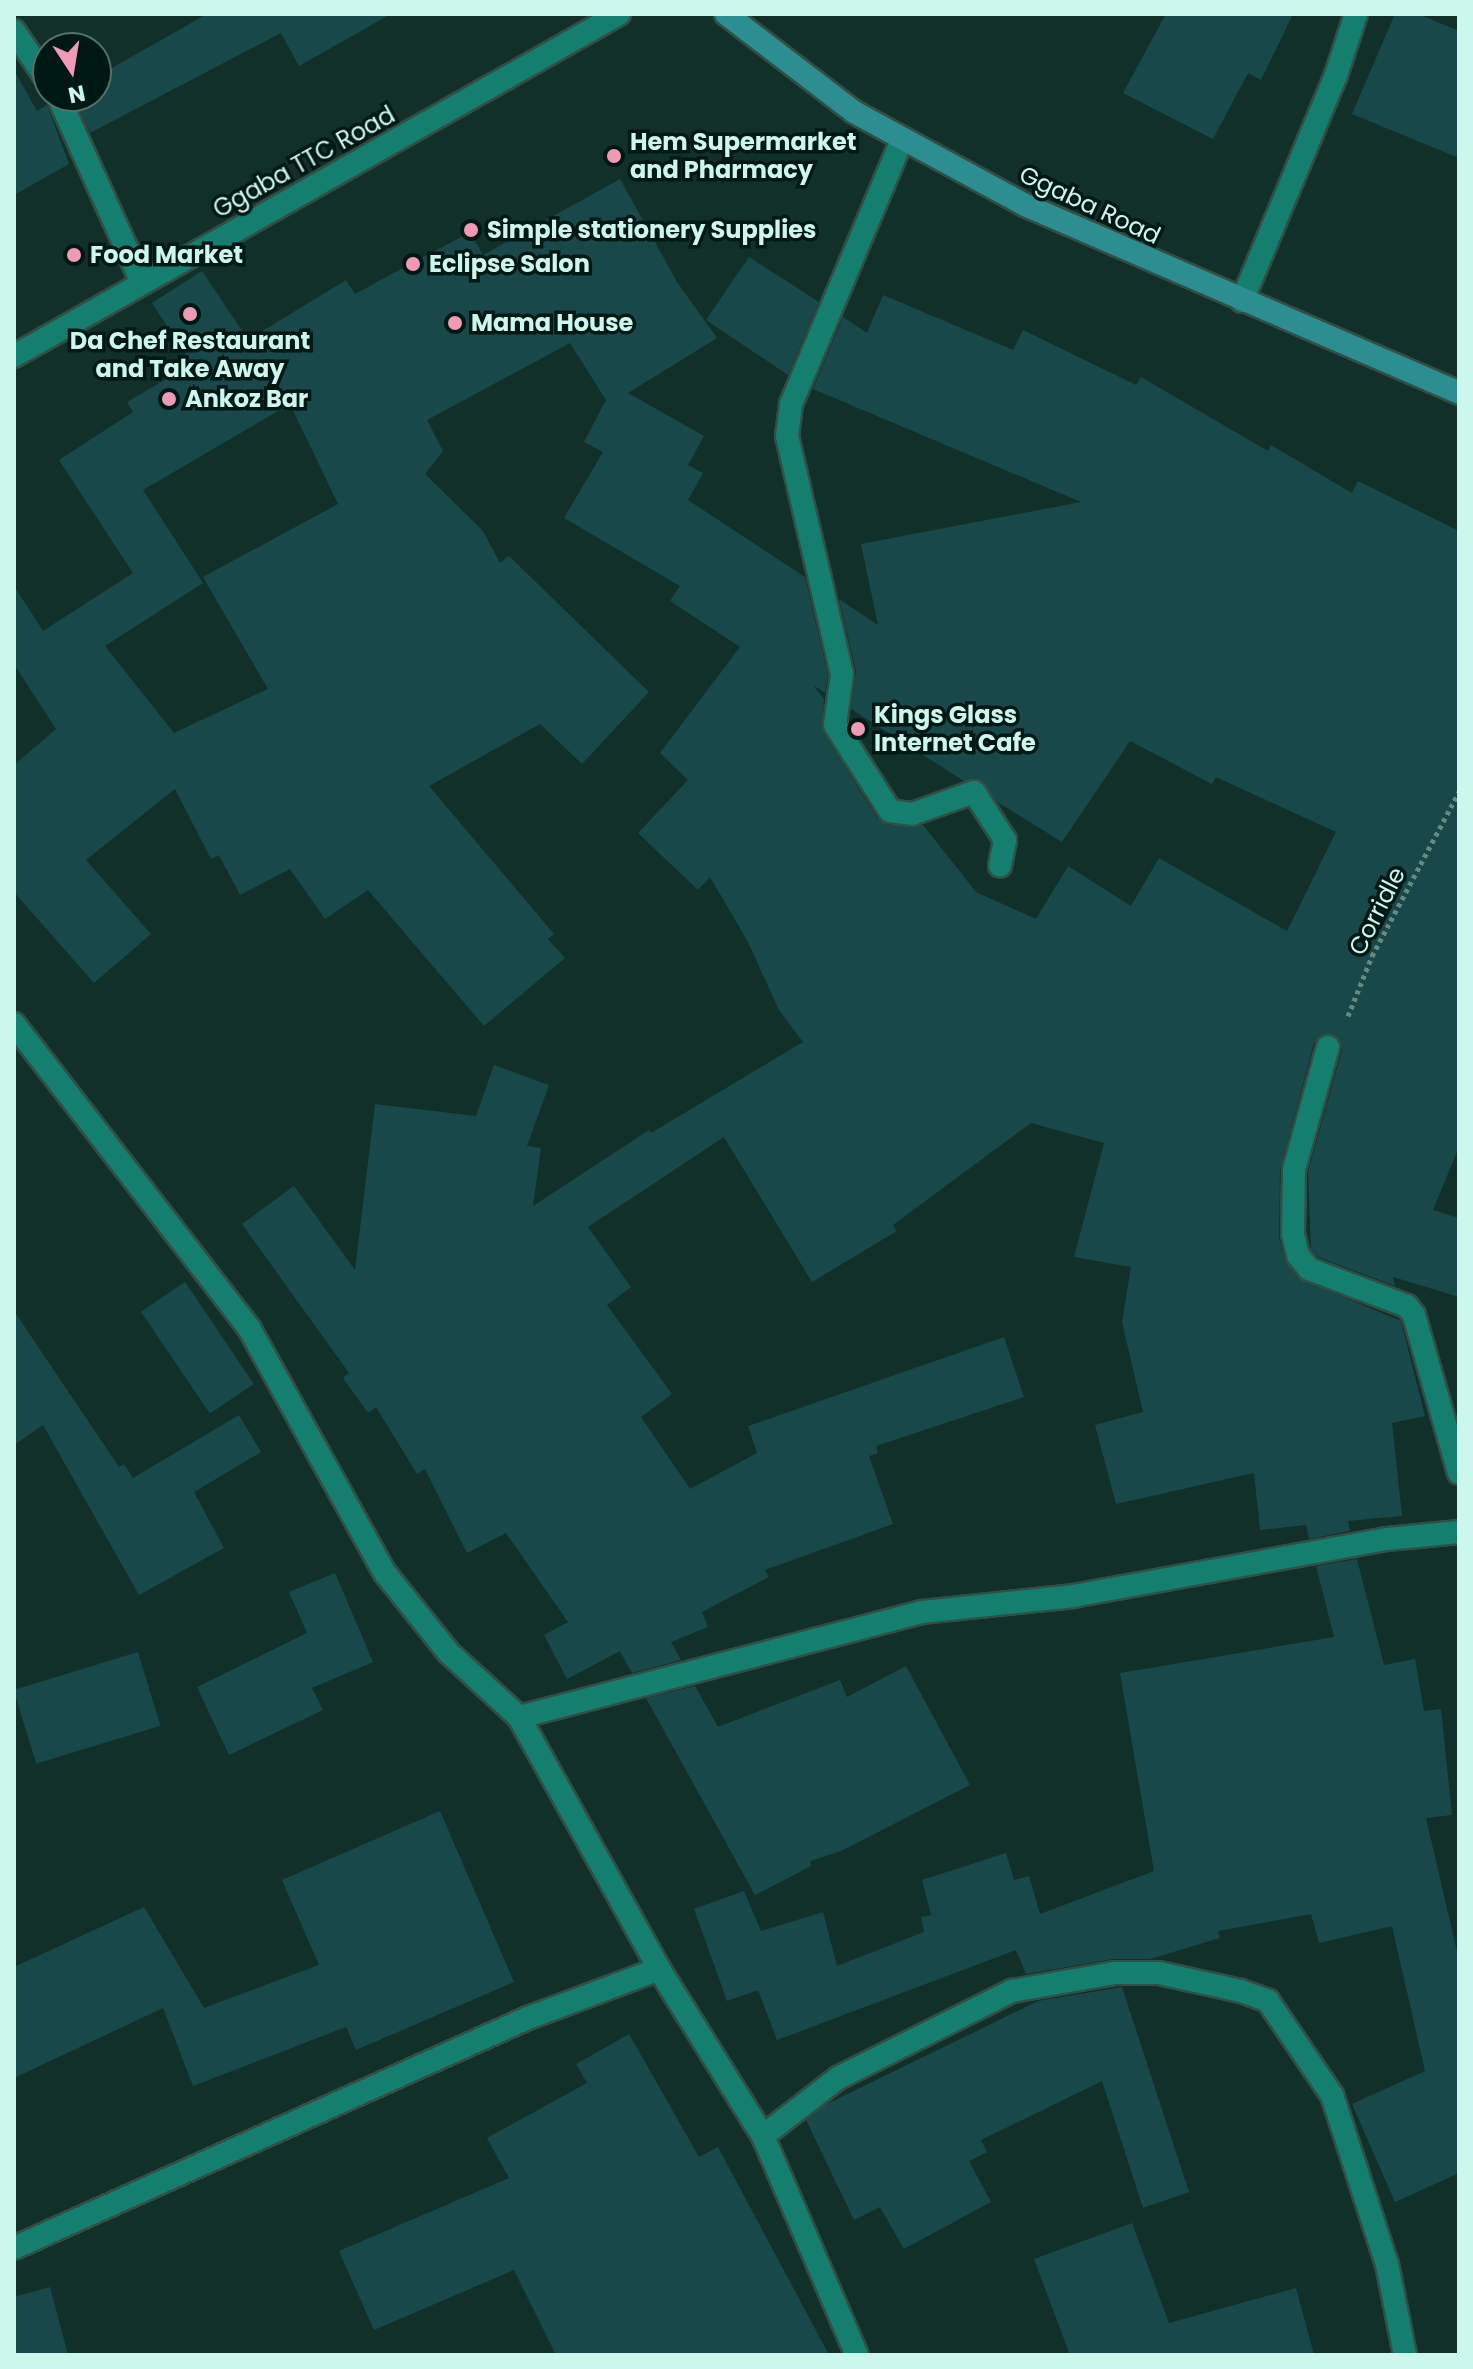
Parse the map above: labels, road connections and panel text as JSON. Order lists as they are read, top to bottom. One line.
{"streets":{"main road":["Ggaba Road"],"street":["Ggaba TTC Road"],"path":["Corridle"]},"places":["Hem Supermarket and Pharmacy","Simple stationery Supplies","Food Market","Eclipse Salon","Da Chef Restaurant and Take Away","Mama House","Ankoz Bar","Kings Glass Internet Cafe"],"north":"bottom"}
